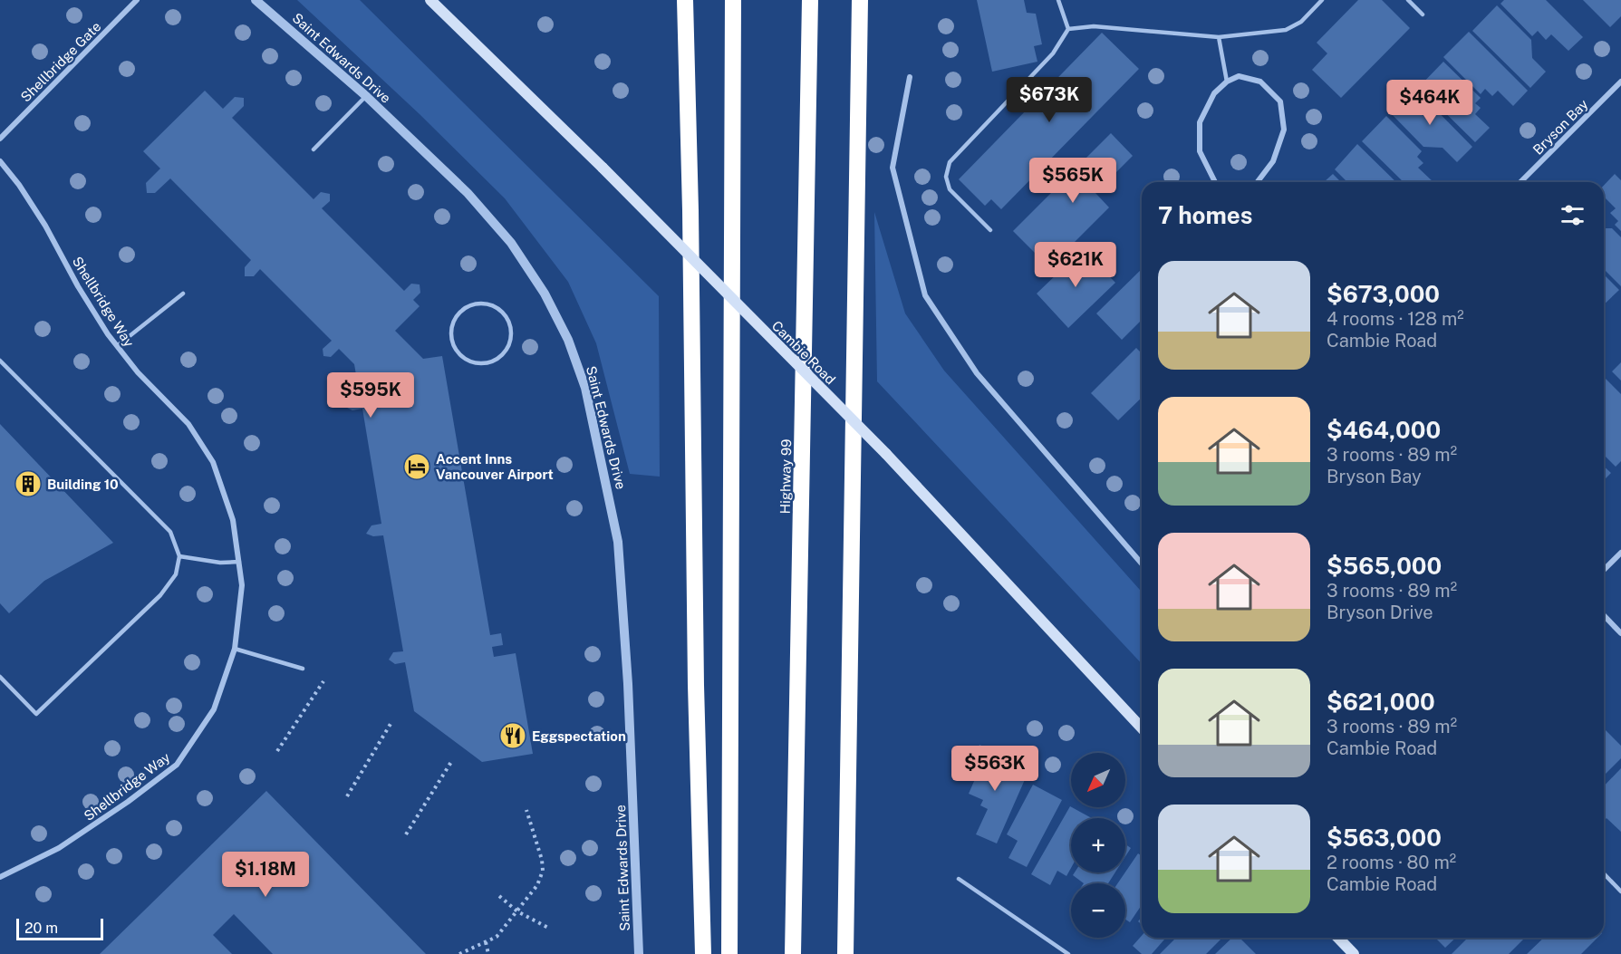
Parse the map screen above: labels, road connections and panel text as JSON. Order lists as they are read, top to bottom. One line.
{"streets":{"highway":["Highway 99"],"main road":["Cambie Road"],"street":["Saint Edwards Drive","Shellbridge Gate","Bryson Bay","Shellbridge Way"]},"places":{"hotel":["Accent Inns Vancouver Airport"],"building":["Building 10"],"restaurant":["Eggspectation"]},"scale_bar":"20 m","north":"bottom left","page":{"price":["$673K","$464K","$565K","$621K","$595K","$563K","$1.18M"],"heading":"7 homes","list":[{"name":"$673,000","note":"4 rooms · 128 m² · Cambie Road"},{"name":"$464,000","note":"3 rooms · 89 m² · Bryson Bay"},{"name":"$565,000","note":"3 rooms · 89 m² · Bryson Drive"},{"name":"$621,000","note":"3 rooms · 89 m² · Cambie Road"},{"name":"$563,000","note":"2 rooms · 80 m² · Cambie Road"}],"map_buttons":["+","−"],"scale":"20 m"}}
